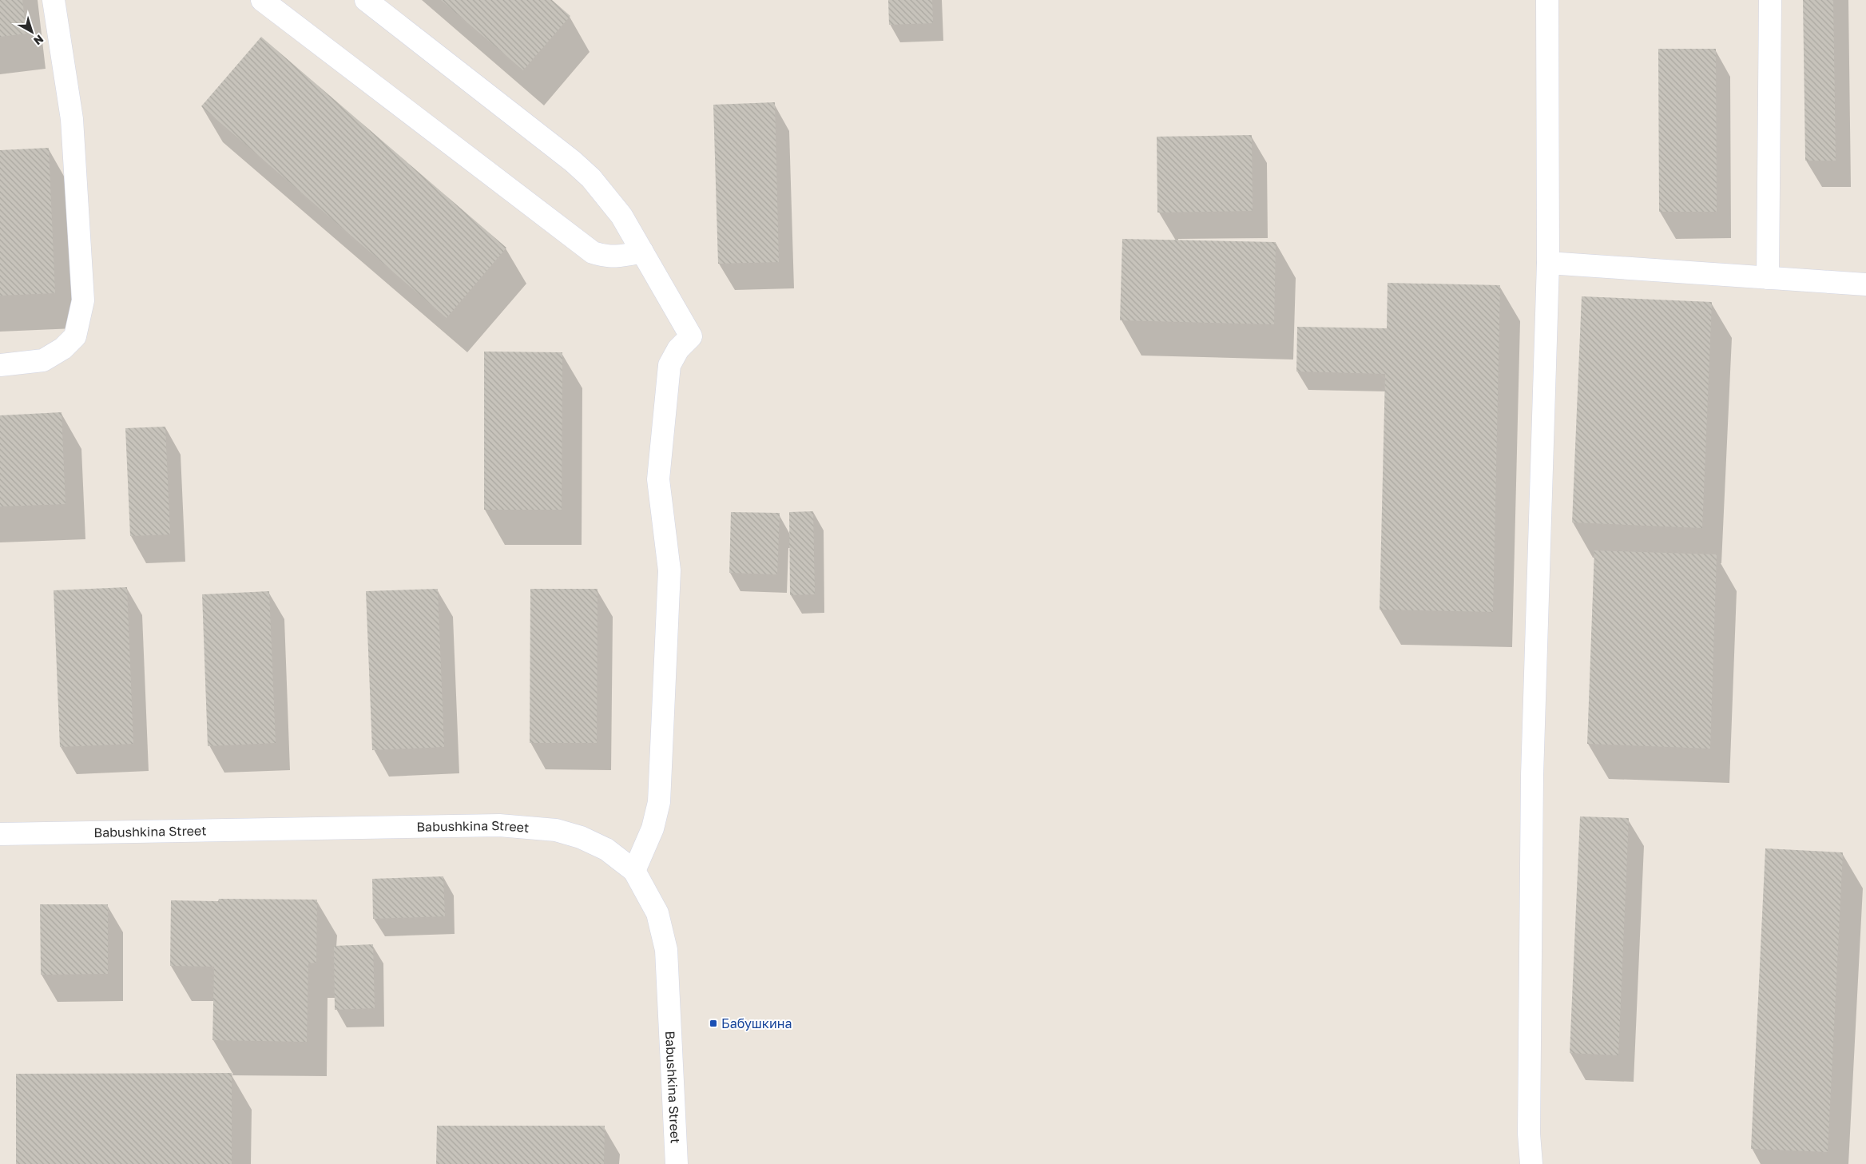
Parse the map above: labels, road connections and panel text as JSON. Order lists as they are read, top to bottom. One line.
{"streets":{"street":["Babushkina Street"]},"places":{"transit":["Бабушкина"]},"north":"bottom right"}
